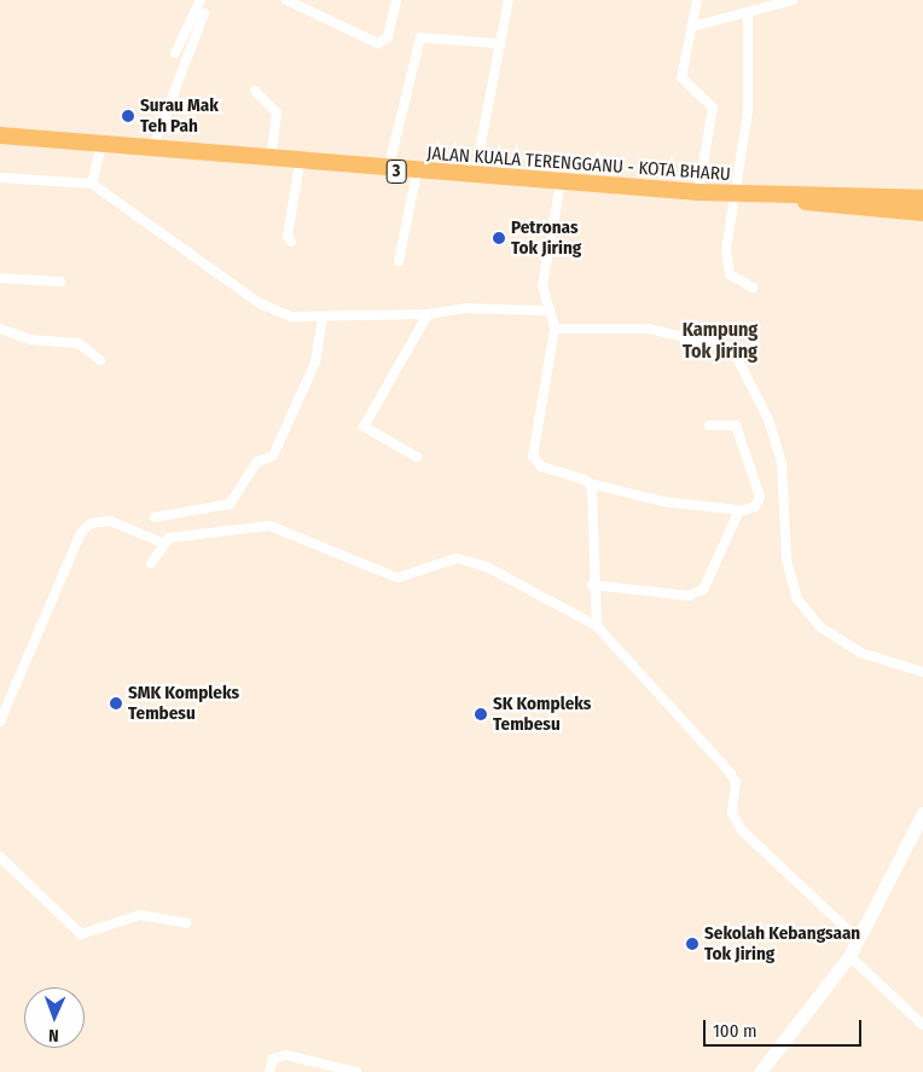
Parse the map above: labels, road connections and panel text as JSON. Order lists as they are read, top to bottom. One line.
{"streets":{"highway":["JALAN KUALA TERENGGANU - KOTA BHARU","3"]},"crossings":[["JALAN KUALA TERENGGANU - KOTA BHARU","3"]],"districts":["Kampung Tok Jiring"],"places":["Surau Mak Teh Pah","Petronas Tok Jiring","SMK Kompleks Tembesu","SK Kompleks Tembesu","Sekolah Kebangsaan Tok Jiring"],"scale_bar":"100 m","north":"bottom"}
